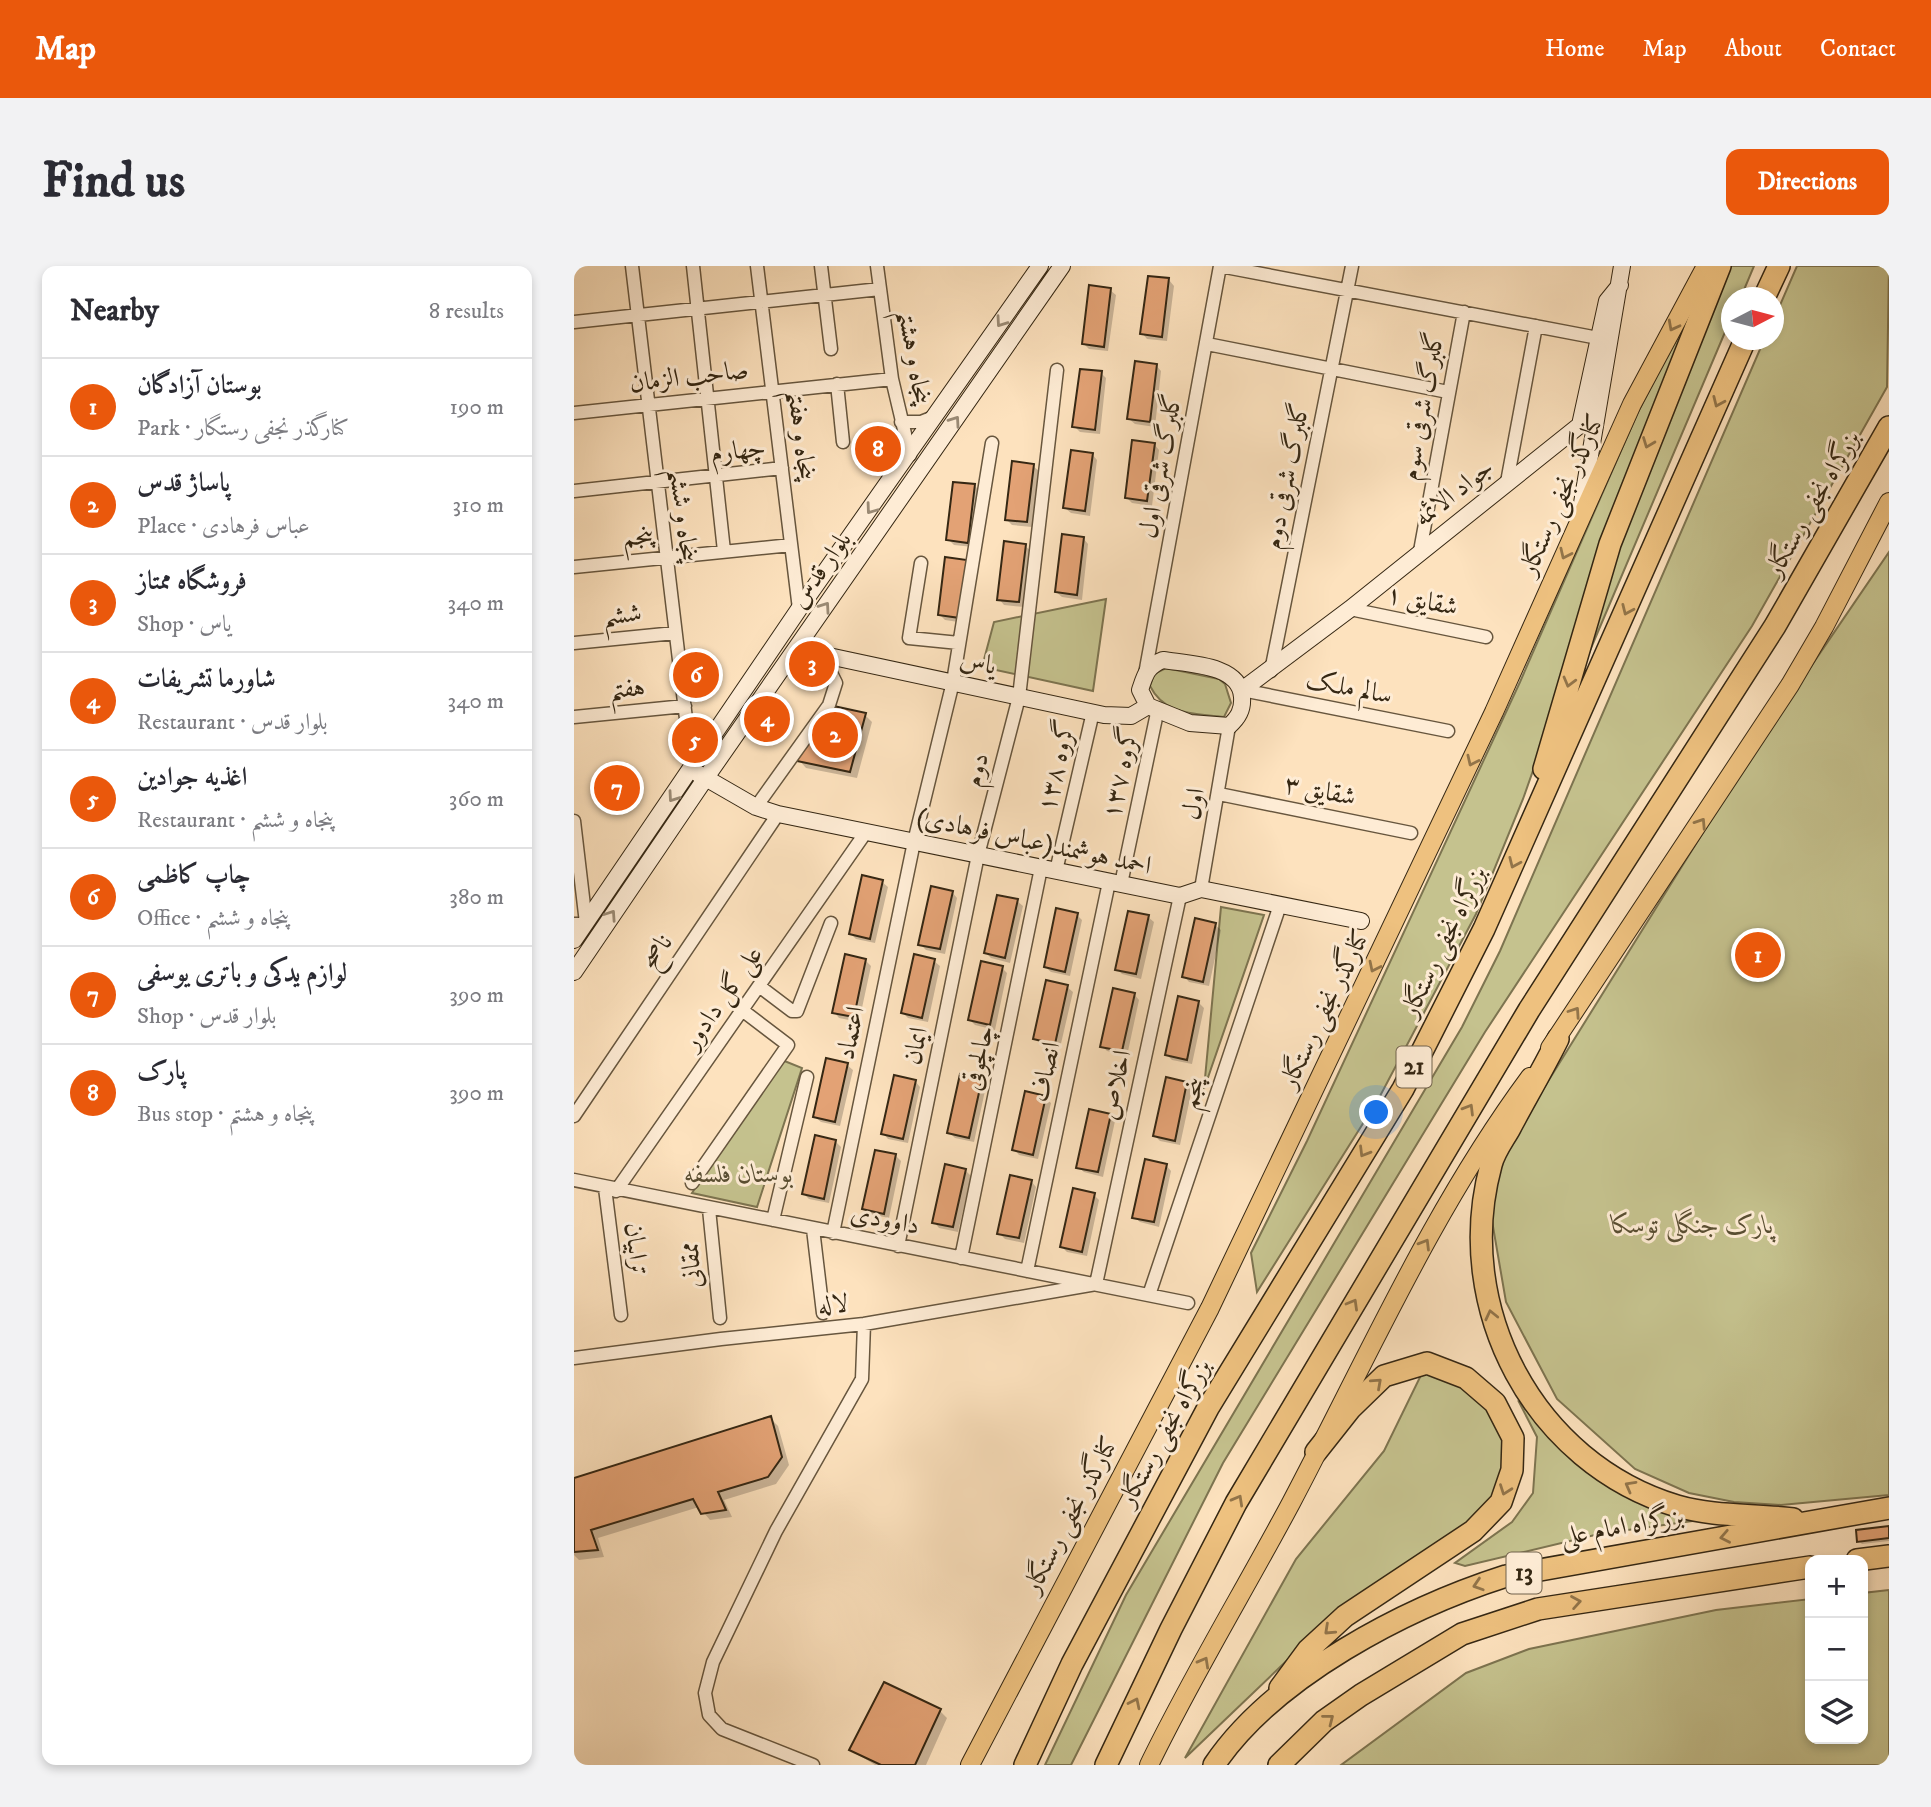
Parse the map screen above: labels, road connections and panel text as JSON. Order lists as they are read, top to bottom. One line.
{"streets":{"highway":["بزرگراه نجفی رستگار","21","بزرگراه امام علی","13"],"main road":["کنارگذر نجفی رستگار"],"street":["پنجاه و هشتم","صاحب الزمان","گلبرگ شرقی سوم","پنجاه و هفتم","چهارم","گلبرگ شرقی اول","گلبرگ شرقی دوم","جواد الائمه","پنجاه و ششم","پنجم","بلوار قدس","شقایق ۱","ششم","یاس","سالم ملک","هفتم","گروه ۱۳۸","دوم","گروه ۱۳۷","شقایق ۳","اول","احمد هوشمند(عباس فرهادی)","ناصح","علی گل دادور","اعتماد","ایمان","چالچوقی","انصاف","اخلاص","داوودی","ترابیان","ممقانی","لاله"]},"crossings":[["پنجاه و هشتم","صاحب الزمان"],["پنجاه و هشتم","بلوار قدس"],["صاحب الزمان","پنجاه و هفتم"],["صاحب الزمان","پنجاه و ششم"],["گلبرگ شرقی سوم","جواد الائمه"],["پنجاه و هفتم","چهارم"],["پنجاه و هفتم","پنجم"],["پنجاه و هفتم","بلوار قدس"],["چهارم","پنجاه و ششم"],["گلبرگ شرقی دوم","جواد الائمه"],["جواد الائمه","شقایق ۱"],["جواد الائمه","سالم ملک"],["پنجاه و ششم","پنجم"],["پنجاه و ششم","بلوار قدس"],["پنجاه و ششم","ششم"],["پنجاه و ششم","هفتم"],["پنجاه و ششم","احمد هوشمند(عباس فرهادی)"],["پنجم","احمد هوشمند(عباس فرهادی)"],["پنجم","داوودی"],["بلوار قدس","یاس"],["بلوار قدس","احمد هوشمند(عباس فرهادی)"],["یاس","گروه ۱۳۸"],["یاس","دوم"],["یاس","گروه ۱۳۷"],["گروه ۱۳۸","احمد هوشمند(عباس فرهادی)"],["گروه ۱۳۸","چالچوقی"],["دوم","احمد هوشمند(عباس فرهادی)"],["دوم","ایمان"],["گروه ۱۳۷","احمد هوشمند(عباس فرهادی)"],["گروه ۱۳۷","انصاف"],["شقایق ۳","اول"],["اول","احمد هوشمند(عباس فرهادی)"],["احمد هوشمند(عباس فرهادی)","ناصح"],["احمد هوشمند(عباس فرهادی)","علی گل دادور"],["احمد هوشمند(عباس فرهادی)","اعتماد"],["احمد هوشمند(عباس فرهادی)","ایمان"],["احمد هوشمند(عباس فرهادی)","چالچوقی"],["احمد هوشمند(عباس فرهادی)","انصاف"],["احمد هوشمند(عباس فرهادی)","اخلاص"],["علی گل دادور","داوودی"],["علی گل دادور","ترابیان"],["اعتماد","داوودی"],["ایمان","داوودی"],["چالچوقی","داوودی"],["انصاف","داوودی"],["اخلاص","داوودی"],["اخلاص","لاله"],["داوودی","ترابیان"],["داوودی","ممقانی"],["داوودی","لاله"]],"one_way":["کنارگذر نجفی رستگار"],"parks":["بوستان فلسفه","پارک جنگلی توسکا"],"north":"right","page":{"header":"Map","nav":["Home","Map","About","Contact"],"buttons":"Directions","title":"Find us","heading":["Nearby","8 results"],"list":[{"mark":"1","name":"بوستان آزادگان","note":"Park · کنارگذر نجفی رستگار","value":"190 m"},{"mark":"2","name":"پاساژ قدس","note":"Place · عباس فرهادی","value":"310 m"},{"mark":"3","name":"فروشگاه ممتاز","note":"Shop · یاس","value":"340 m"},{"mark":"4","name":"شاورما تشریفات","note":"Restaurant · بلوار قدس","value":"340 m"},{"mark":"5","name":"اغذیه جوادین","note":"Restaurant · پنجاه و ششم","value":"360 m"},{"mark":"6","name":"چاپ كاظمى","note":"Office · پنجاه و ششم","value":"380 m"},{"mark":"7","name":"لوازم یدکی و باتری یوسفی","note":"Shop · بلوار قدس","value":"390 m"},{"mark":"8","name":"پارک","note":"Bus stop · پنجاه و هشتم","value":"390 m"}],"pins":["8","3","6","4","2","5","7","1"],"map_buttons":["+","−"]}}
